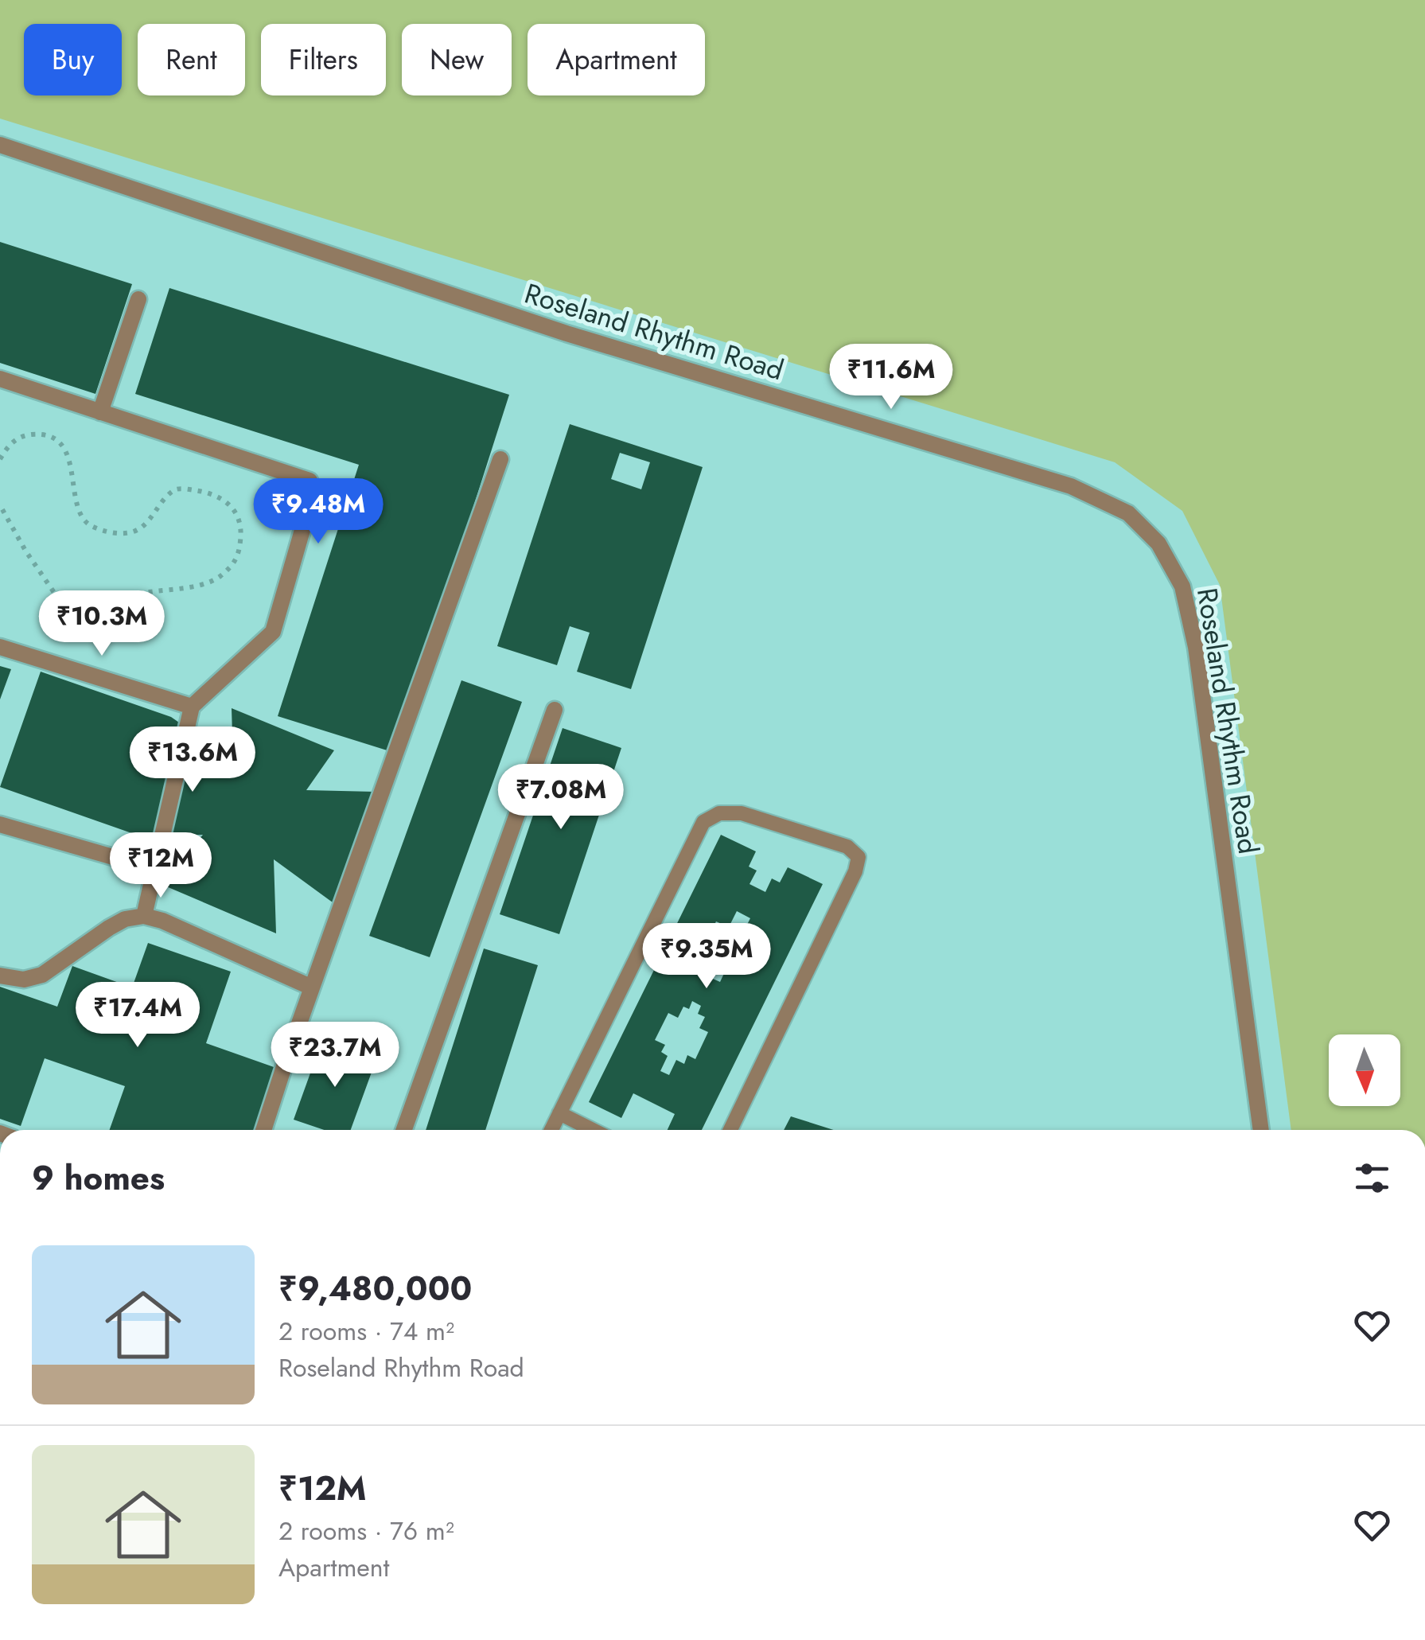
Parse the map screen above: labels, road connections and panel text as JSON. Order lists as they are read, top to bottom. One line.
{"streets":{"street":["Roseland Rhythm Road"]},"north":"bottom","page":{"chip":["Buy","Rent","Filters","New","Apartment"],"price":["₹11.6M","₹9.48M","₹10.3M","₹13.6M","₹7.08M","₹12M","₹9.35M","₹17.4M","₹23.7M"],"heading":"9 homes","list":[{"name":"₹9,480,000","note":"2 rooms · 74 m² · Roseland Rhythm Road"},{"name":"₹12M","note":"2 rooms · 76 m² · Apartment"}]}}
